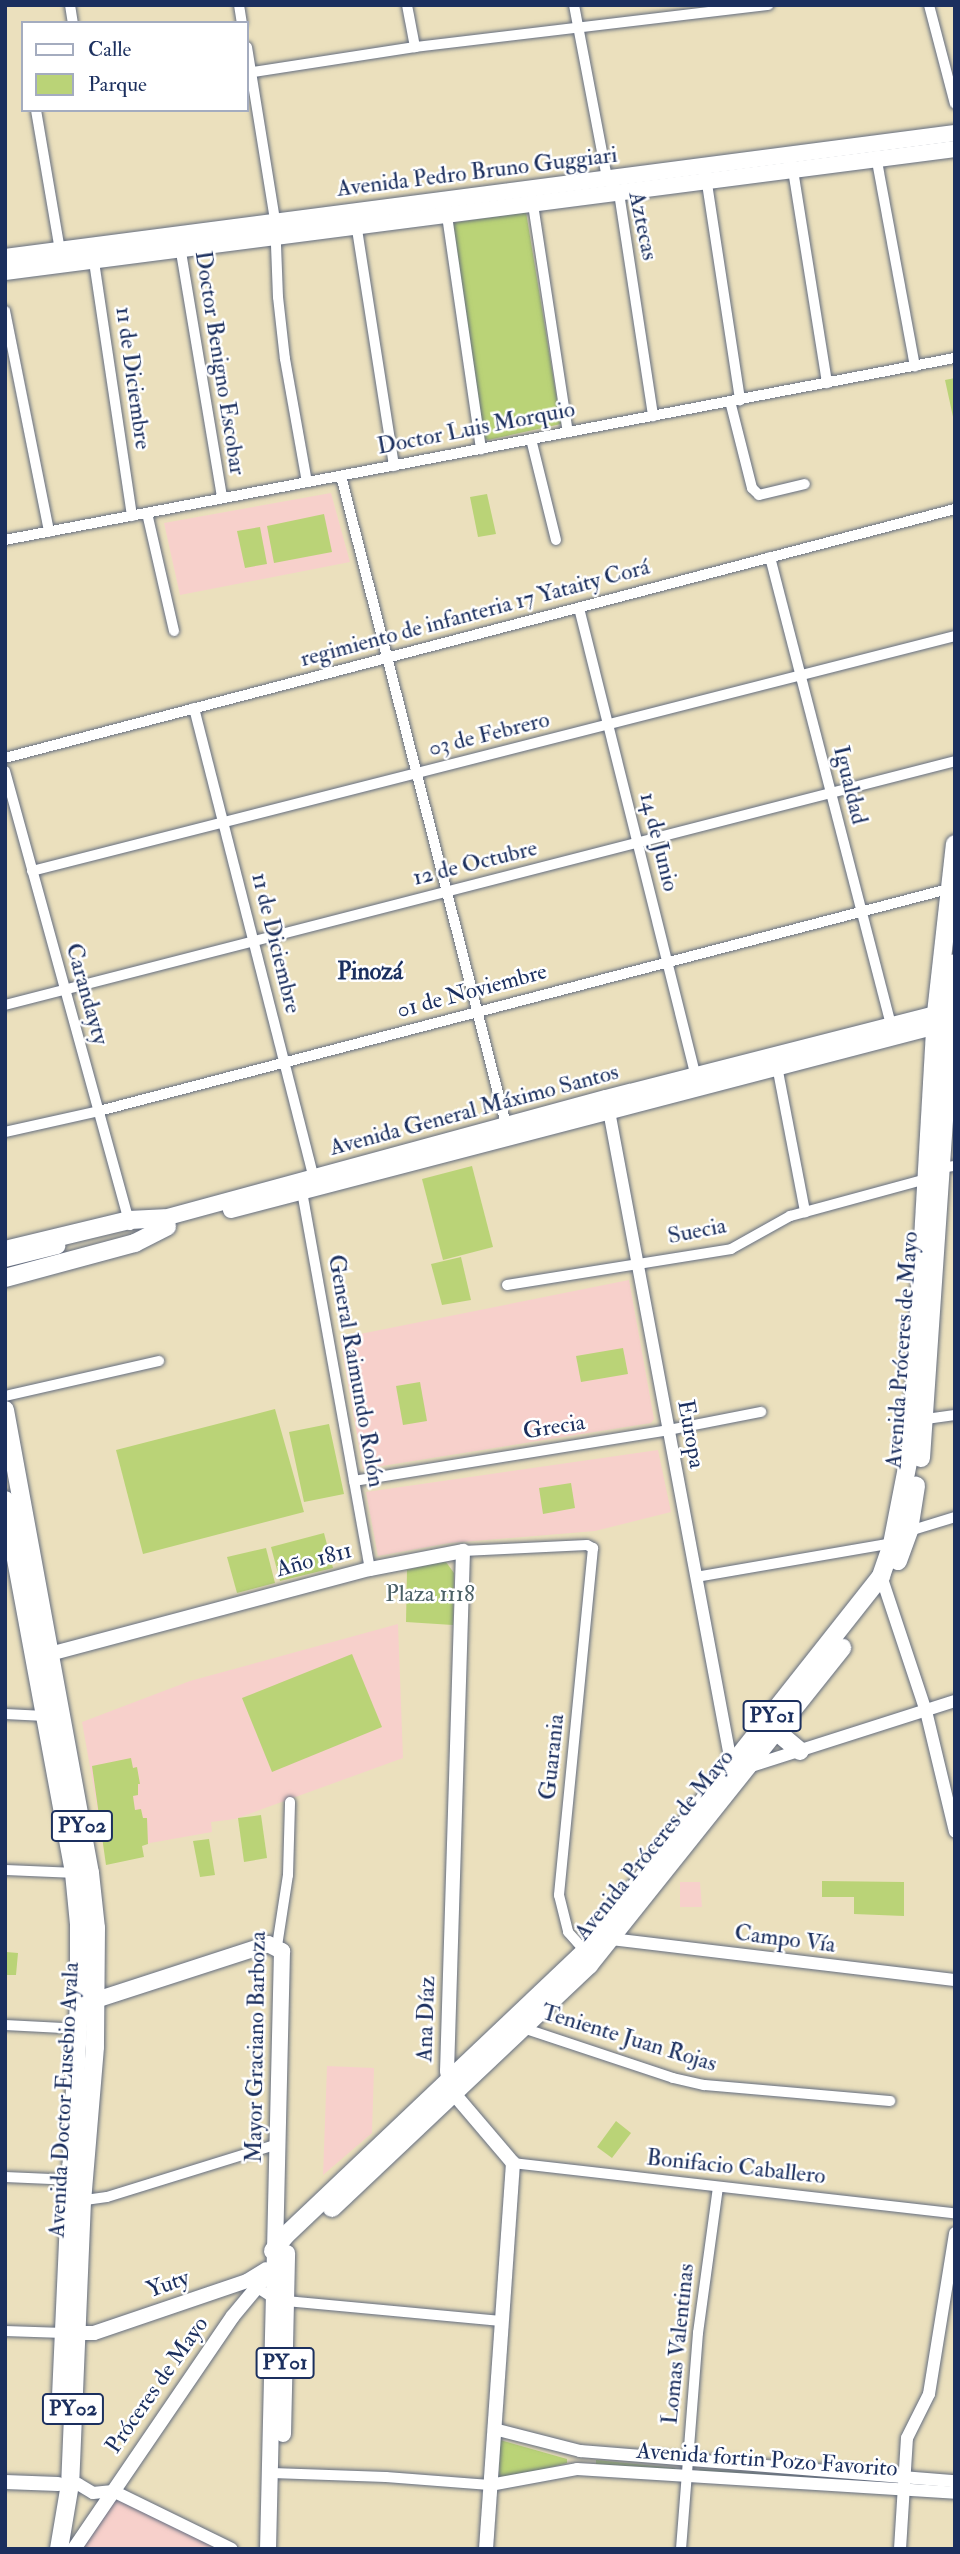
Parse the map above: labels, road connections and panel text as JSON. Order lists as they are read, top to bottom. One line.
{"streets":{"highway":["Avenida Próceres de Mayo","PY01","PY02","Avenida Doctor Eusebio Ayala"],"main road":["Avenida Pedro Bruno Guggiari","Avenida General Máximo Santos","Año 1811","Ana Díaz","Mayor Graciano Barboza","Yuty","Próceres de Mayo"],"street":["Aztecas","Doctor Benigno Escobar","11 de Diciembre","Doctor Luis Morquio","regimiento de infanteria 17 Yataity Corá","03 de Febrero","Igualdad","14 de Junio","12 de Octubre","01 de Noviembre","Carandayty","Suecia","General Raimundo Rolón","Grecia","Europa","Guarania","Campo Vía","Teniente Juan Rojas","Bonifacio Caballero","Lomas Valentinas","Avenida fortin Pozo Favorito"]},"crossings":[["Avenida Pedro Bruno Guggiari","Aztecas"],["Avenida Pedro Bruno Guggiari","Doctor Benigno Escobar"],["Avenida Pedro Bruno Guggiari","11 de Diciembre"],["Aztecas","Doctor Luis Morquio"],["Doctor Benigno Escobar","Doctor Luis Morquio"],["11 de Diciembre","Doctor Luis Morquio"],["11 de Diciembre","regimiento de infanteria 17 Yataity Corá"],["11 de Diciembre","03 de Febrero"],["11 de Diciembre","12 de Octubre"],["11 de Diciembre","01 de Noviembre"],["11 de Diciembre","Avenida General Máximo Santos"],["11 de Diciembre","General Raimundo Rolón"],["regimiento de infanteria 17 Yataity Corá","Igualdad"],["regimiento de infanteria 17 Yataity Corá","14 de Junio"],["03 de Febrero","Igualdad"],["03 de Febrero","14 de Junio"],["03 de Febrero","Carandayty"],["Igualdad","12 de Octubre"],["Igualdad","01 de Noviembre"],["Igualdad","Avenida General Máximo Santos"],["14 de Junio","12 de Octubre"],["14 de Junio","01 de Noviembre"],["14 de Junio","Avenida General Máximo Santos"],["12 de Octubre","Carandayty"],["01 de Noviembre","Carandayty"],["01 de Noviembre","PY01"],["Carandayty","Avenida General Máximo Santos"],["Avenida General Máximo Santos","Avenida Próceres de Mayo"],["Avenida General Máximo Santos","General Raimundo Rolón"],["Avenida General Máximo Santos","Europa"],["Avenida General Máximo Santos","PY01"],["Suecia","Avenida Próceres de Mayo"],["Suecia","Europa"],["Avenida Próceres de Mayo","Europa"],["Avenida Próceres de Mayo","PY01"],["Avenida Próceres de Mayo","Guarania"],["Avenida Próceres de Mayo","Campo Vía"],["Avenida Próceres de Mayo","Ana Díaz"],["Avenida Próceres de Mayo","Teniente Juan Rojas"],["Avenida Próceres de Mayo","Mayor Graciano Barboza"],["Avenida Próceres de Mayo","Yuty"],["General Raimundo Rolón","Grecia"],["General Raimundo Rolón","Año 1811"],["Grecia","Europa"],["Año 1811","Guarania"],["Año 1811","Ana Díaz"],["Año 1811","Avenida Doctor Eusebio Ayala"],["PY01","Mayor Graciano Barboza"],["PY01","Yuty"],["PY01","Avenida fortin Pozo Favorito"],["Mayor Graciano Barboza","Yuty"],["Avenida Doctor Eusebio Ayala","Yuty"],["Bonifacio Caballero","Lomas Valentinas"],["Yuty","Próceres de Mayo"],["Lomas Valentinas","Avenida fortin Pozo Favorito"]],"districts":["Pinozá"],"parks":["Plaza 1118"],"legend":["Calle","Parque"]}
